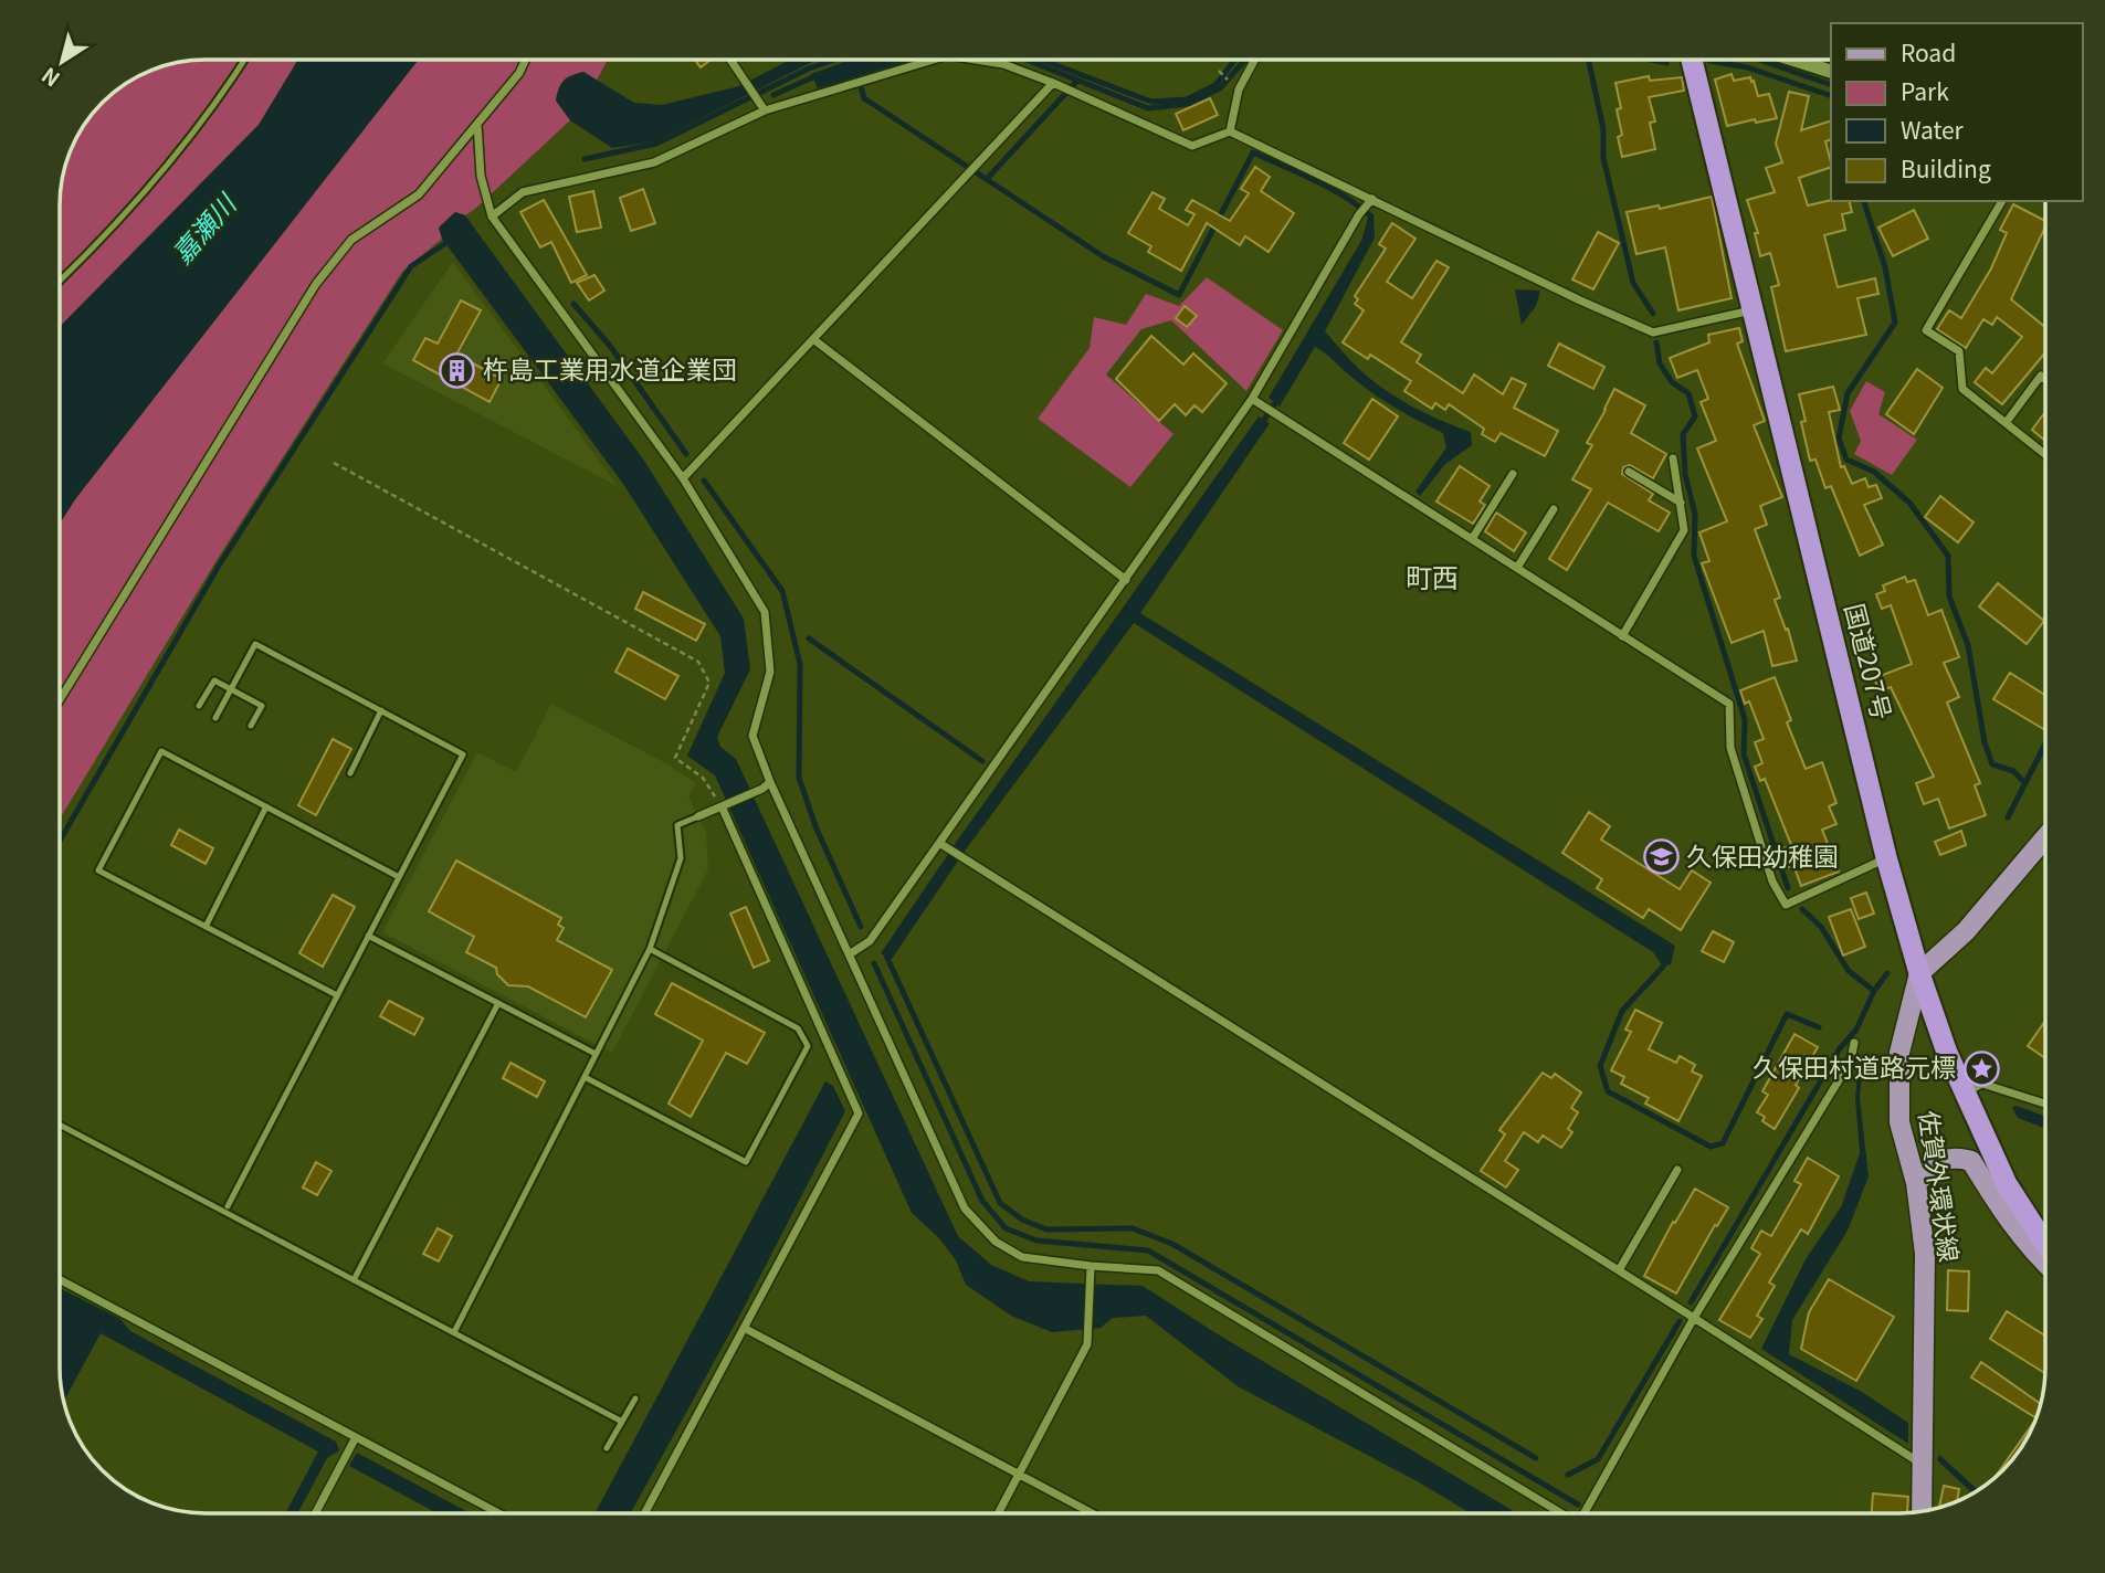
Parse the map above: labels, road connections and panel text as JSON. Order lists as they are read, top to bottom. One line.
{"streets":{"highway":["国道207号"],"main road":["佐賀外環状線"]},"crossings":[["国道207号","佐賀外環状線"]],"districts":["町西"],"water":["嘉瀬川"],"places":{"building":["杵島工業用水道企業団"],"school or university":["久保田幼稚園"],"place":["久保田村道路元標"]},"legend":["Road","Park","Water","Building"],"north":"bottom left"}
